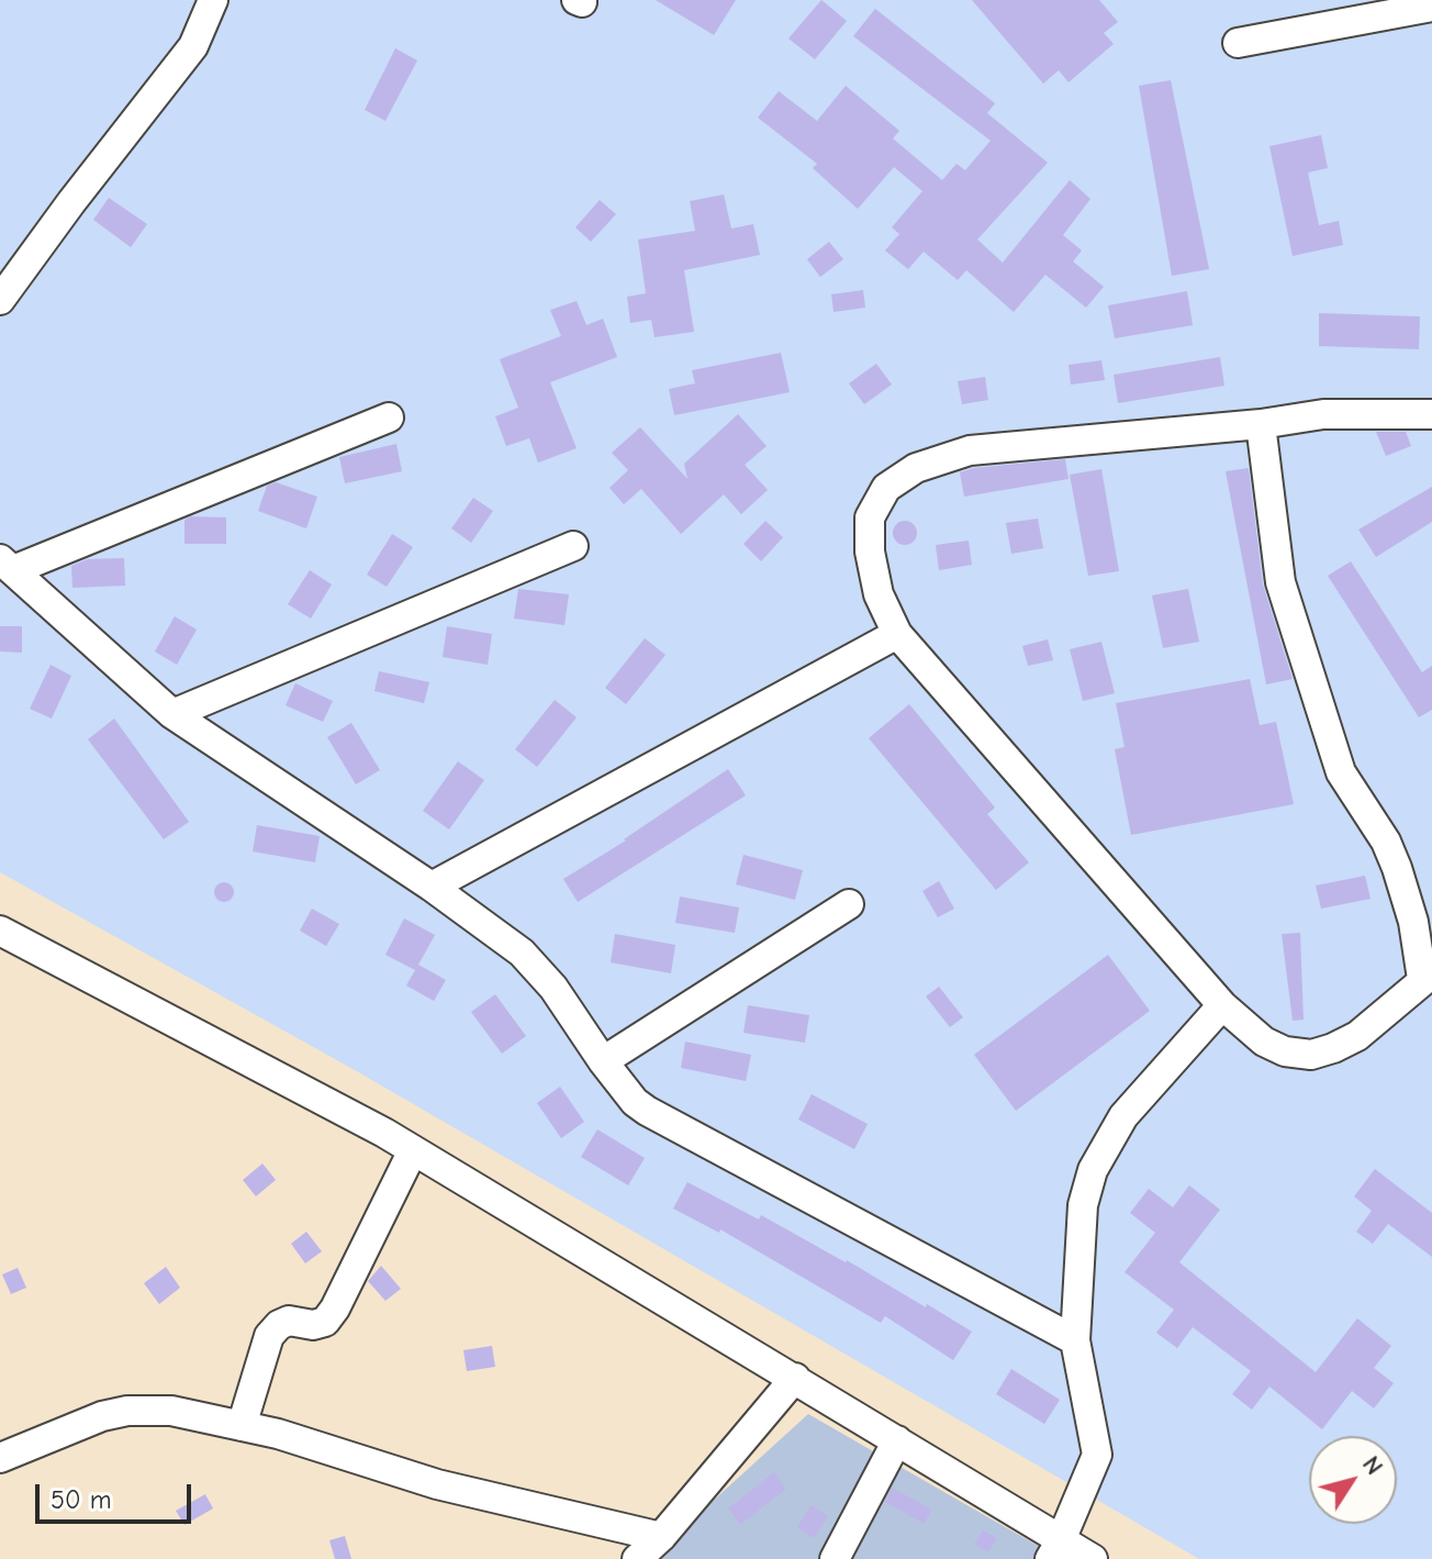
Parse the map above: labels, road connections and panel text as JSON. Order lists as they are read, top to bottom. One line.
{"scale_bar":"50 m","north":"top right"}
